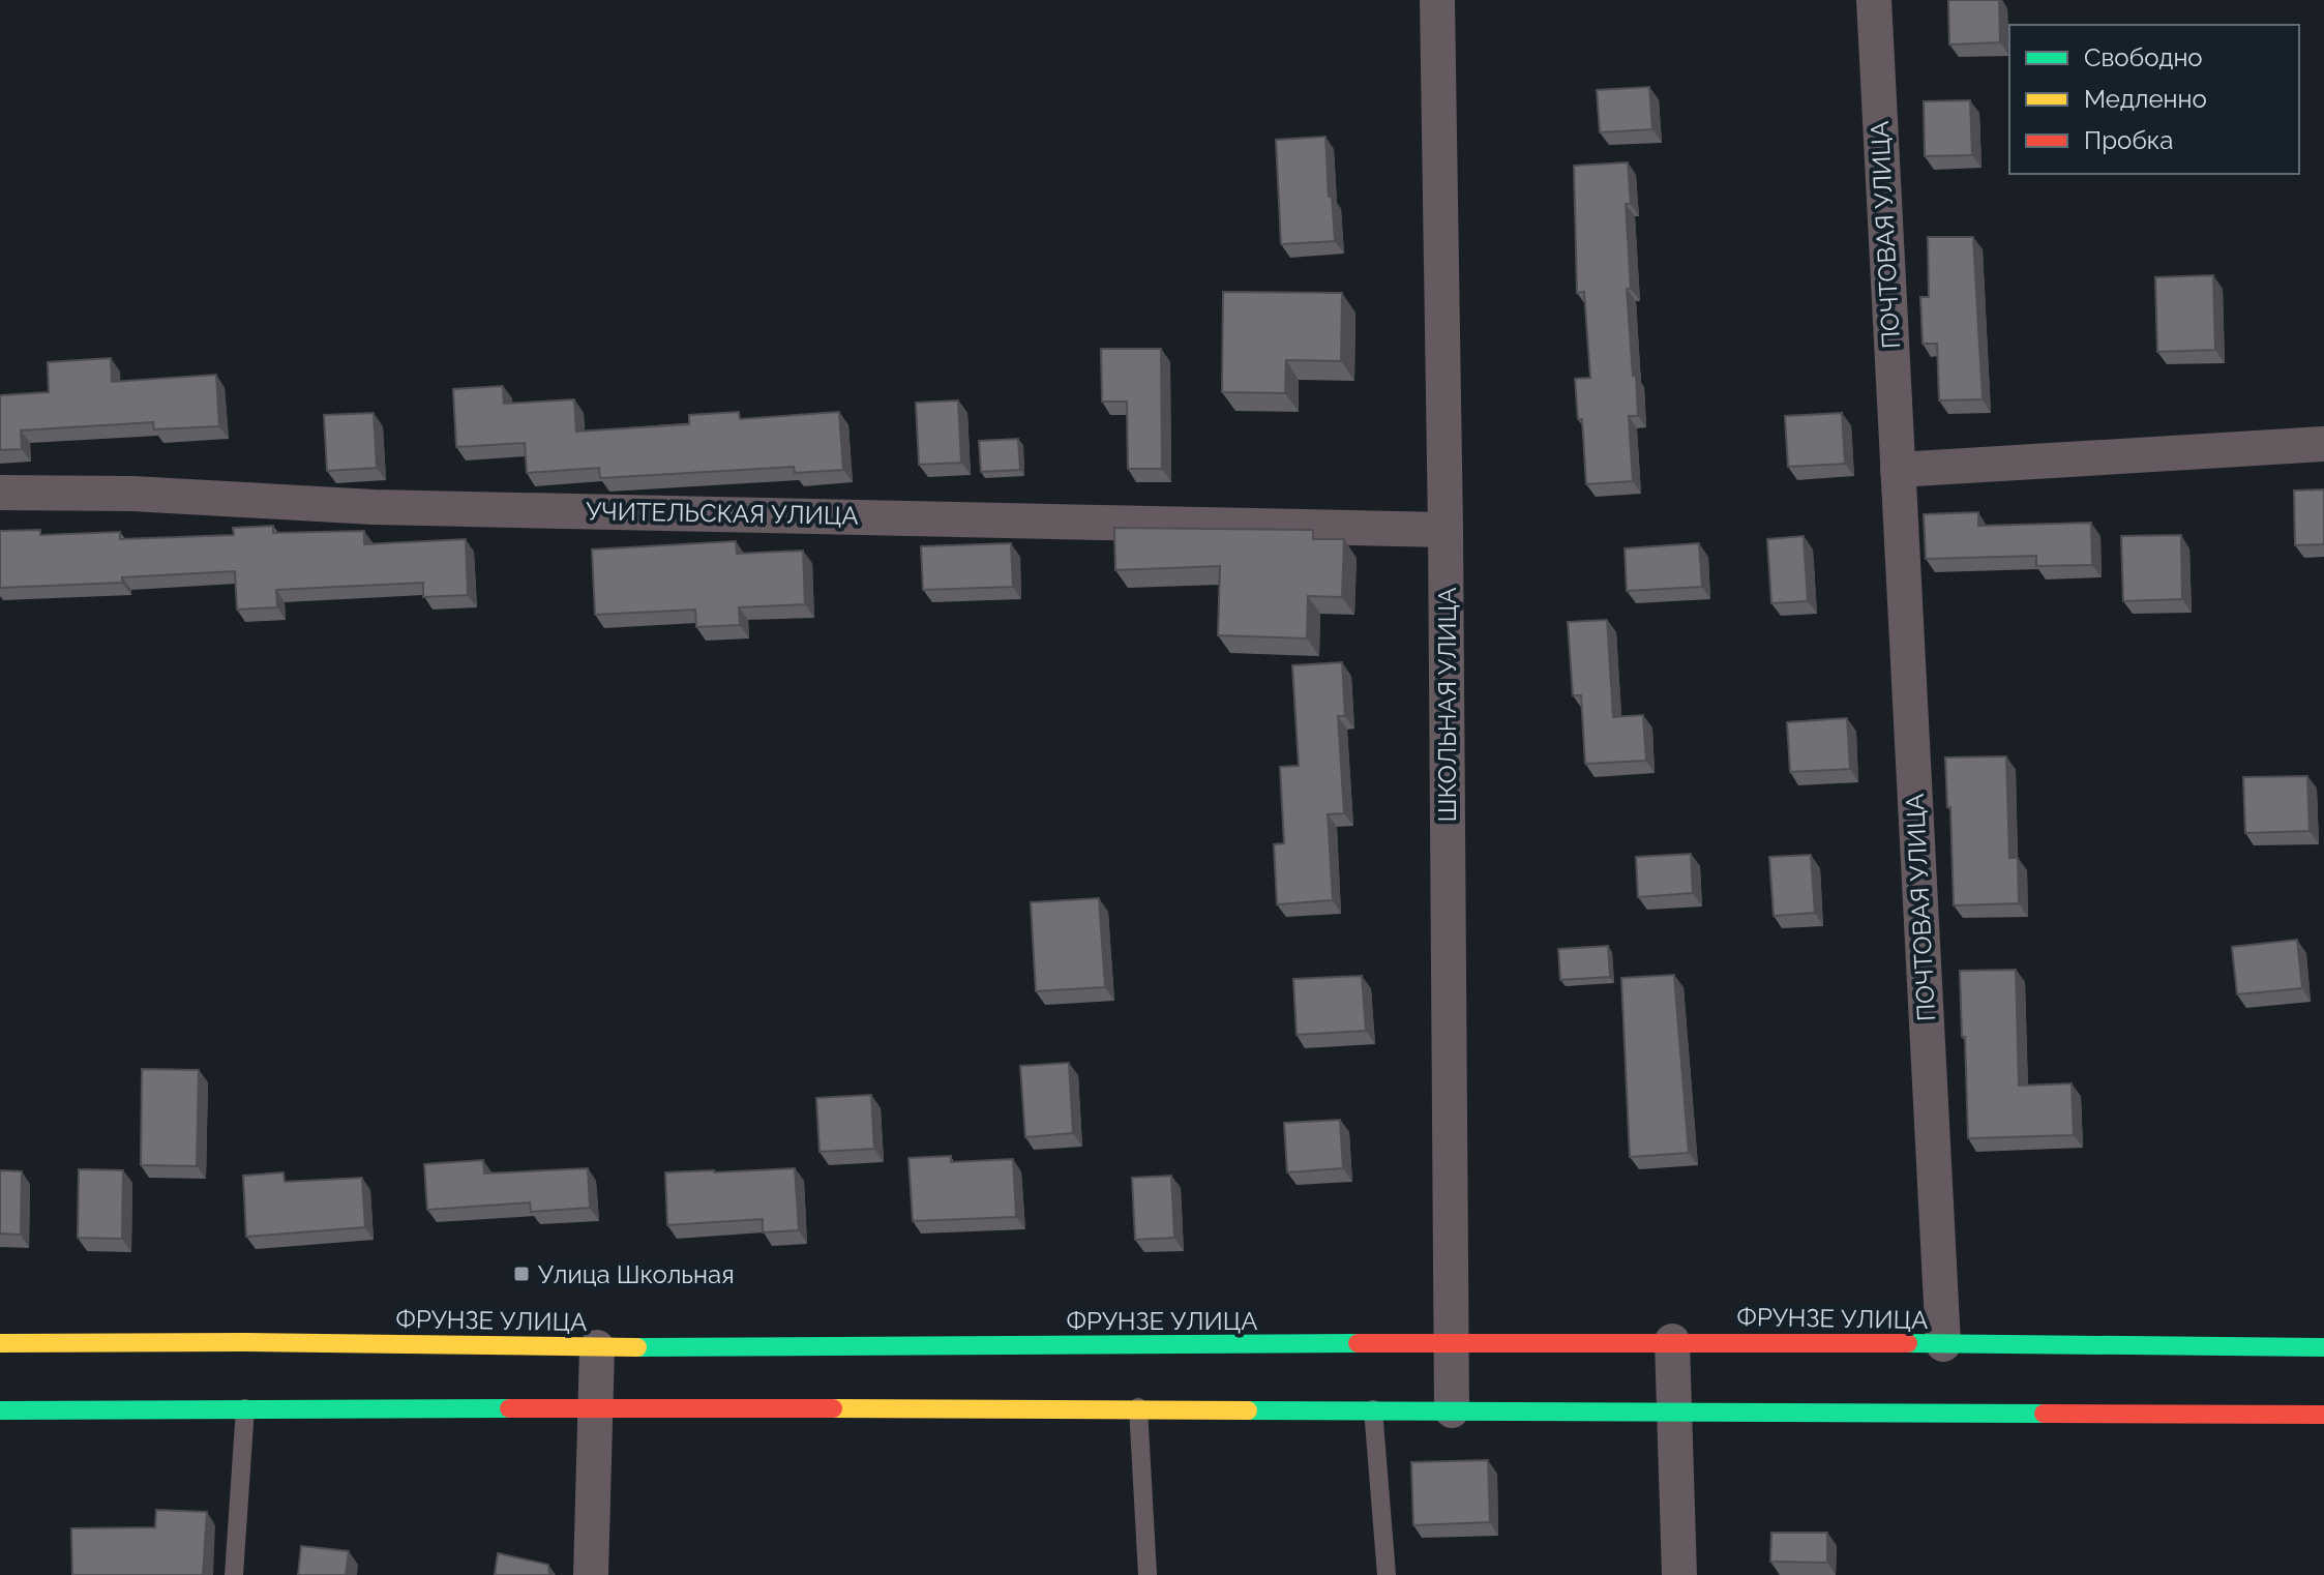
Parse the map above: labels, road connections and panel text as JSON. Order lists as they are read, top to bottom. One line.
{"streets":{"main road":["ФРУНЗЕ УЛИЦА"],"street":["ПОЧТОВАЯ УЛИЦА","УЧИТЕЛЬСКАЯ УЛИЦА","ШКОЛЬНАЯ УЛИЦА"]},"crossings":[["ПОЧТОВАЯ УЛИЦА","ФРУНЗЕ УЛИЦА"],["УЧИТЕЛЬСКАЯ УЛИЦА","ШКОЛЬНАЯ УЛИЦА"],["ШКОЛЬНАЯ УЛИЦА","ФРУНЗЕ УЛИЦА"]],"places":{"transit":["Улица Школьная"]},"legend":["Свободно","Медленно","Пробка"]}
